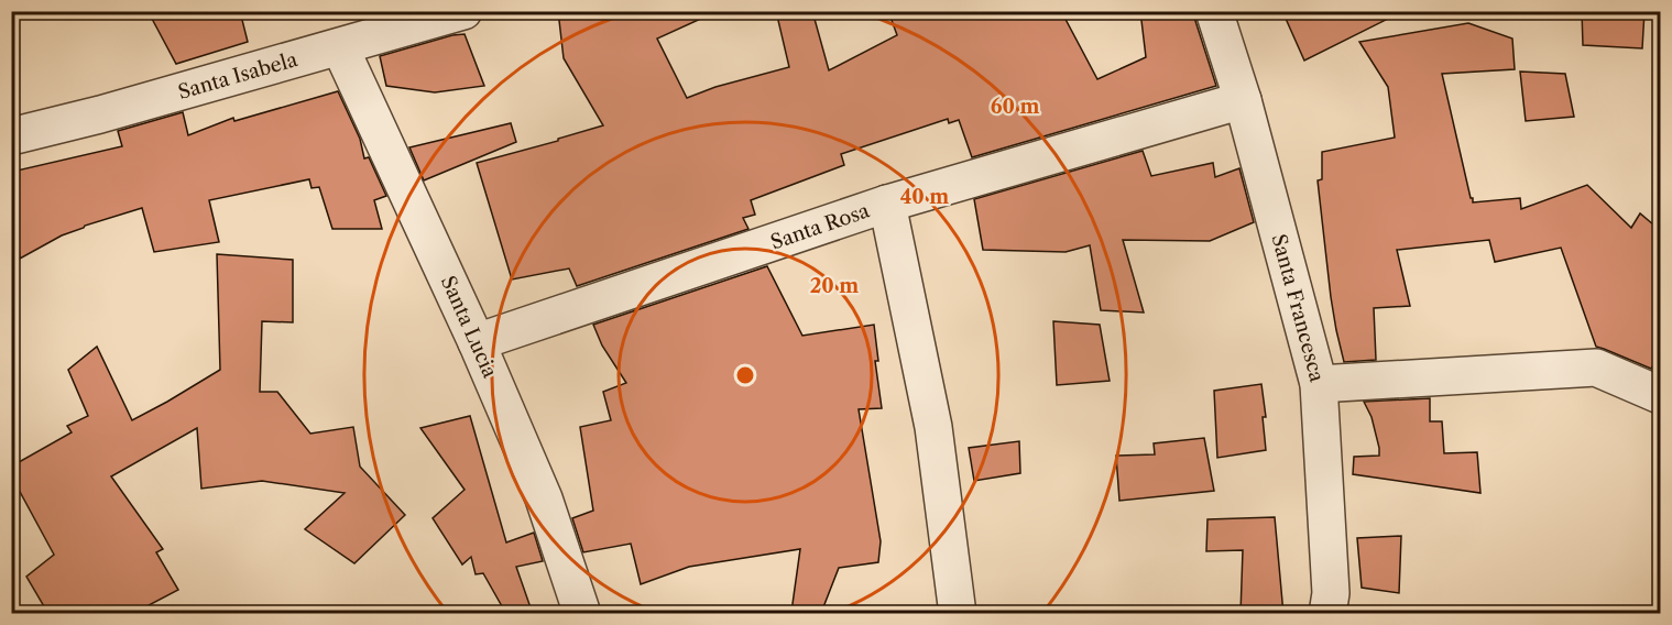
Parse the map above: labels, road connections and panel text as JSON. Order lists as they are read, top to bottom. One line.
{"streets":{"street":["Santa Isabela","Santa Rosa","Santa Francesca","Santa Lucia"]},"crossings":[["Santa Isabela","Santa Lucia"],["Santa Rosa","Santa Francesca"],["Santa Rosa","Santa Lucia"]],"rings":["60 m","40 m","20 m"]}
